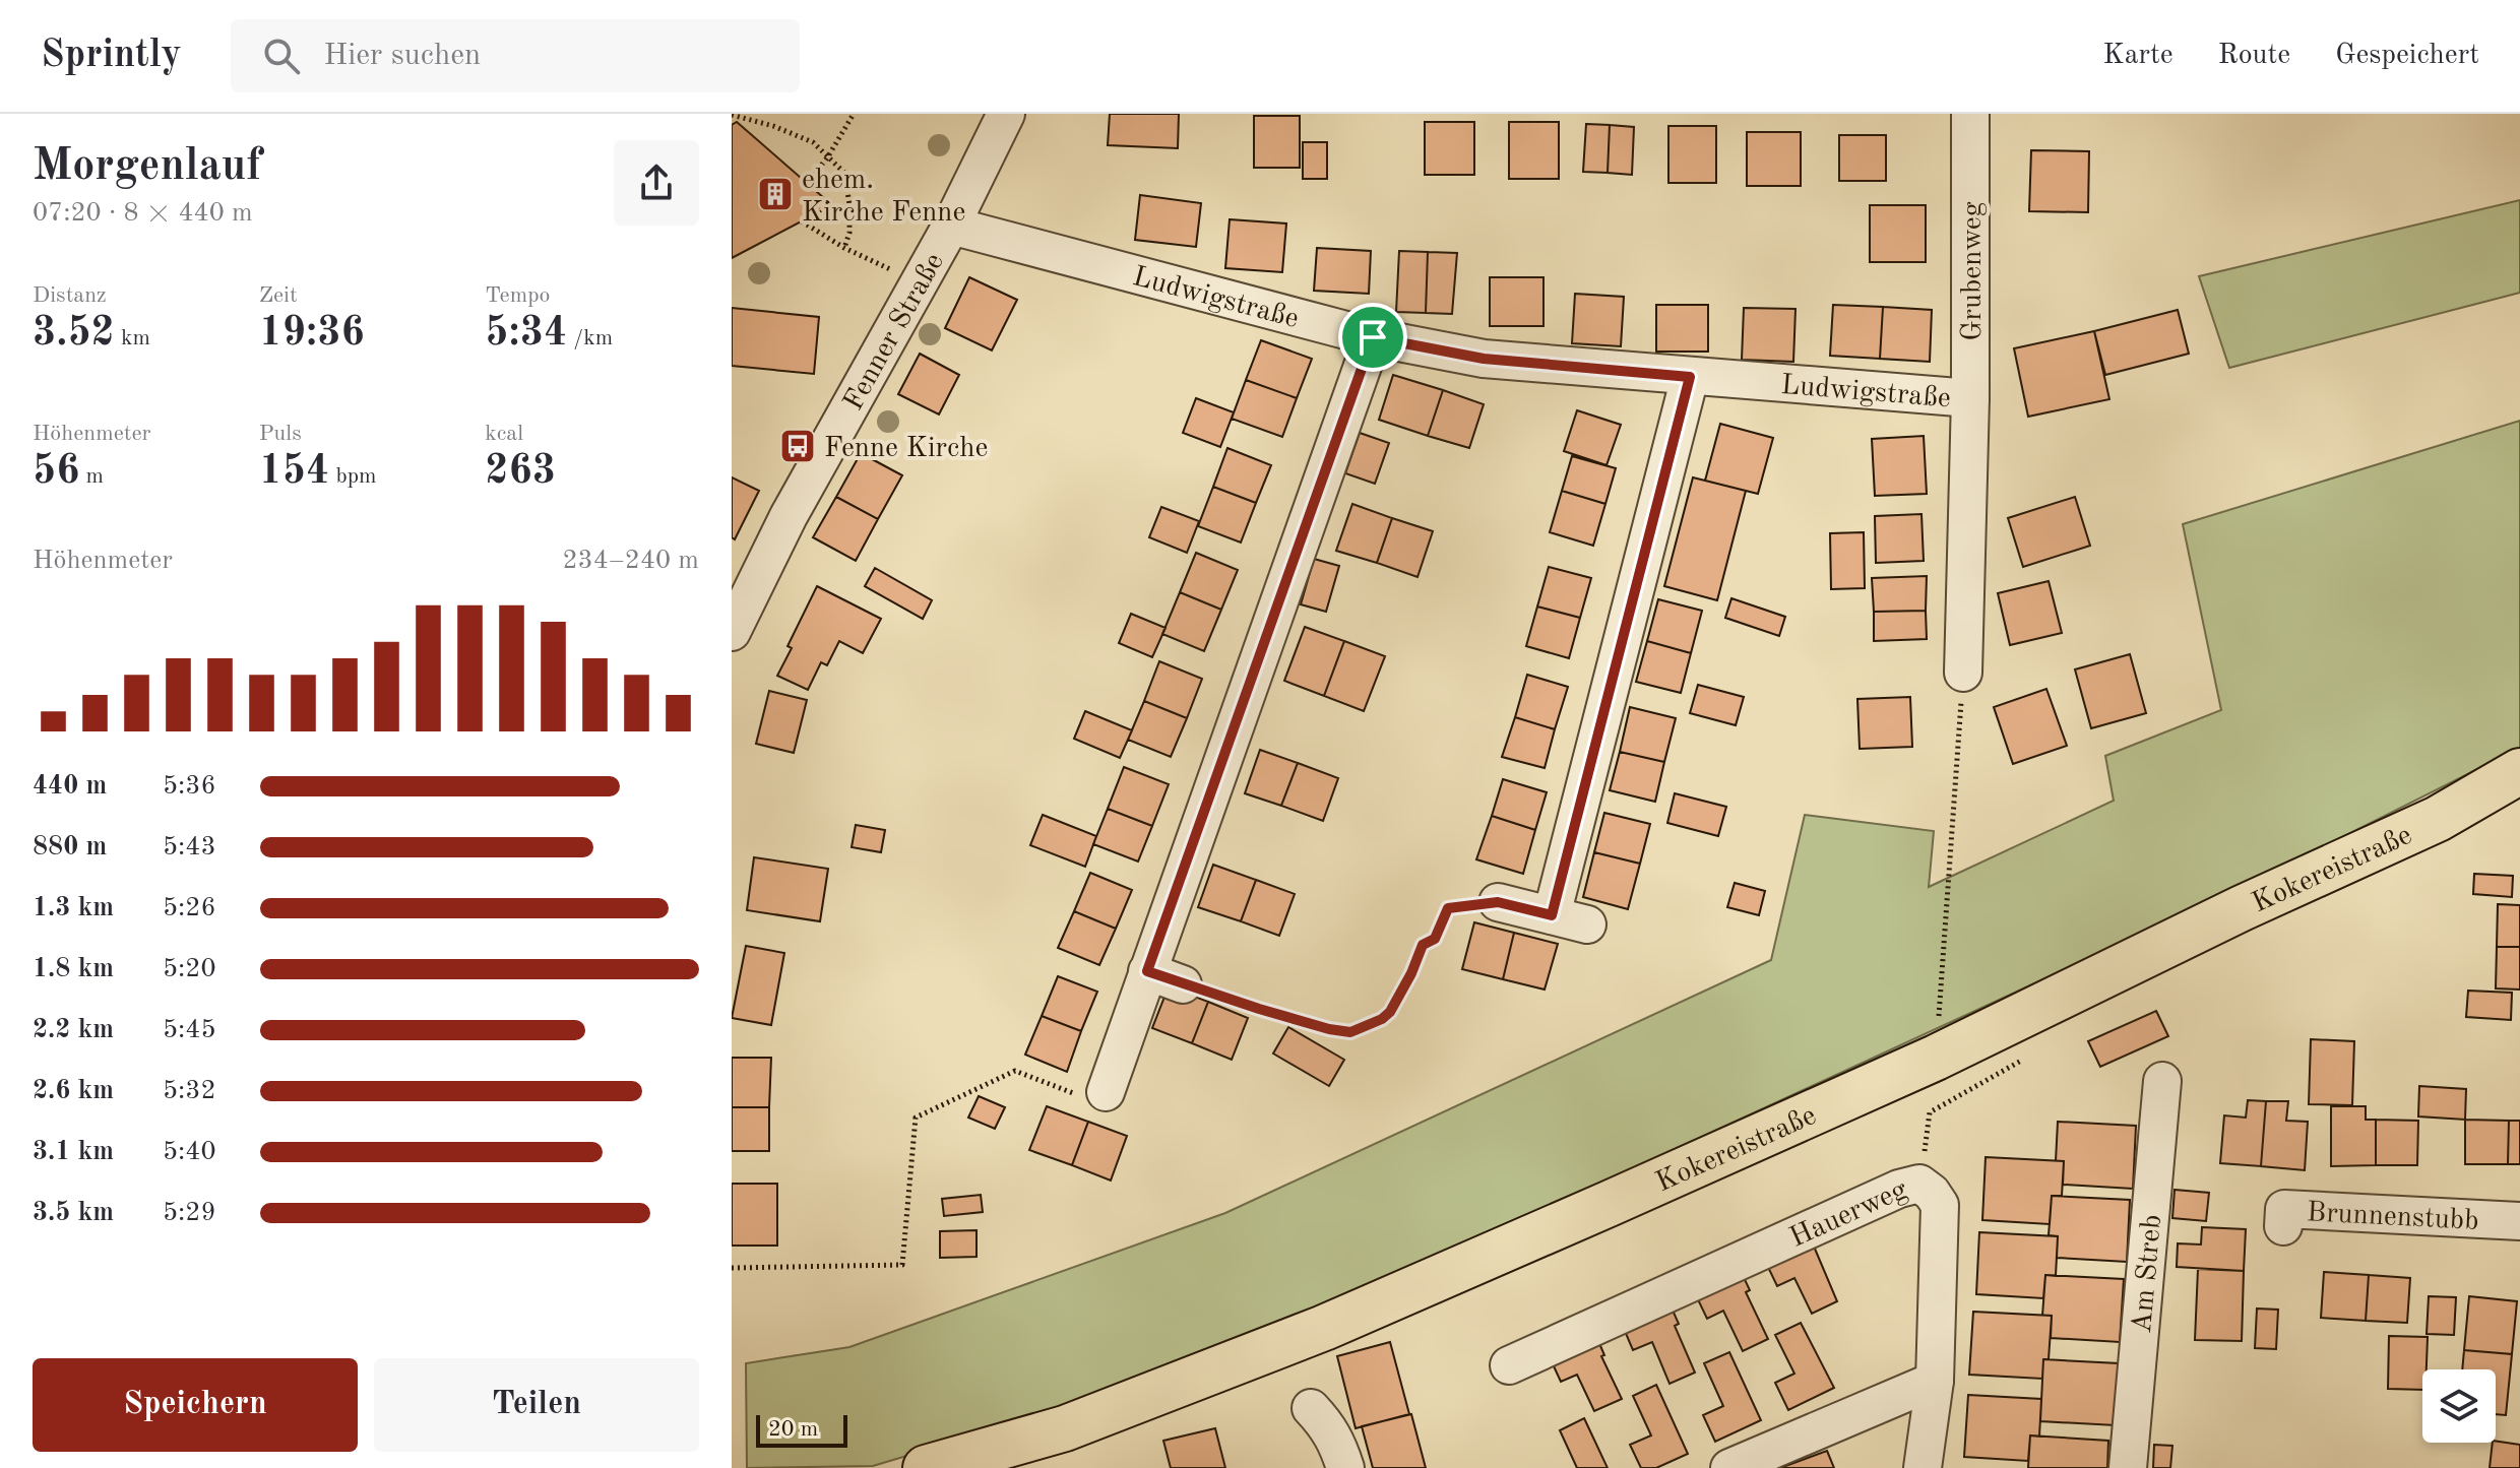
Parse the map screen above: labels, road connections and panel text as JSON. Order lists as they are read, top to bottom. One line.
{"streets":{"main road":["Kokereistraße"],"street":["Grubenweg","Ludwigstraße","Fenner Straße","Hauerweg","Brunnenstubb","Am Streb"]},"crossings":[["Grubenweg","Ludwigstraße"],["Ludwigstraße","Fenner Straße"]],"places":{"building":["ehem. Kirche Fenne"],"bus stop":["Fenne Kirche"]},"scale_bar":"20 m","page":{"header":"Sprintly","search":"Hier suchen","nav":["Karte","Route","Gespeichert"],"heading":["Morgenlauf","07:20 · 8 × 440 m"],"stats":[["Distanz","3.52 km"],["Zeit","19:36"],["Tempo","5:34 /km"],["Höhenmeter","56 m"],["Puls","154 bpm"],["kcal","263"]],"chart":["Höhenmeter","234–240 m"],"list":[{"name":"440 m","note":"5:36"},{"name":"880 m","note":"5:43"},{"name":"1.3 km","note":"5:26"},{"name":"1.8 km","note":"5:20"},{"name":"2.2 km","note":"5:45"},{"name":"2.6 km","note":"5:32"},{"name":"3.1 km","note":"5:40"},{"name":"3.5 km","note":"5:29"}],"buttons":["Speichern","Teilen"],"scale":"20 m"}}
